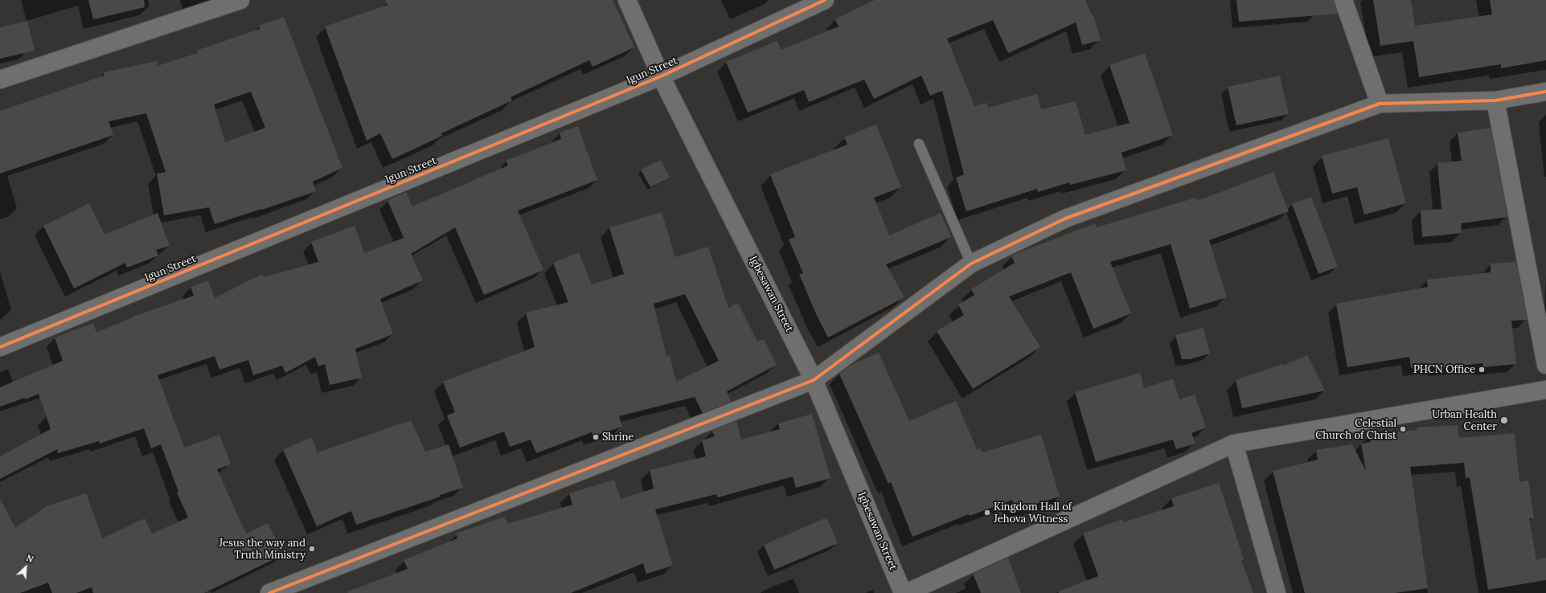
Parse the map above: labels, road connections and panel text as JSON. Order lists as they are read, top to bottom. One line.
{"streets":{"street":["Igun Street","Igbesawan Street"]},"crossings":[["Igun Street","Igbesawan Street"]],"places":["PHCN Office","Urban Health Center","Celestial Church of Christ","Shrine","Kingdom Hall of Jehova Witness","Jesus the way and Truth Ministry"],"north":"top right"}
